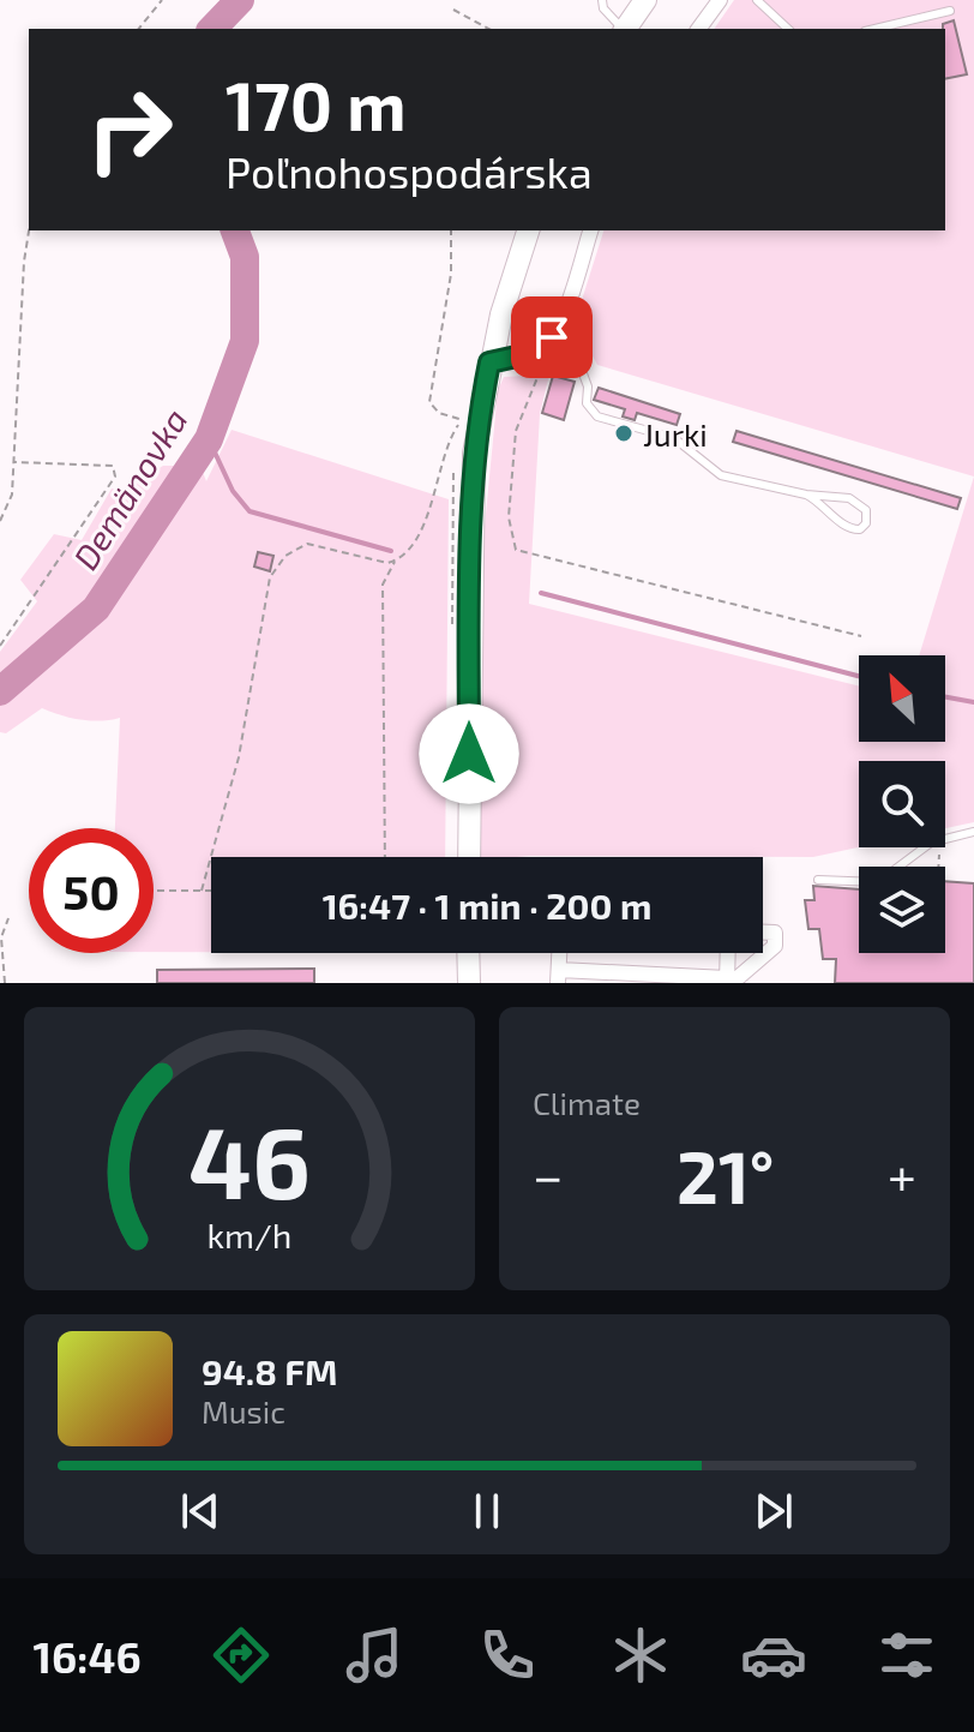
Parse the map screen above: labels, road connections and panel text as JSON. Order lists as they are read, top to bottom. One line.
{"water":["Demänovka"],"places":["Jurki"],"north":"top left","page":{"turn":["170 m","Poľnohospodárska"],"limit":"50","trip":"16:47 · 1 min · 200 m","tile":"Climate","heat":["−","21°","+"],"song":["94.8 FM","Music"],"tabs":"16:46","gauge":["46","km/h"]}}
